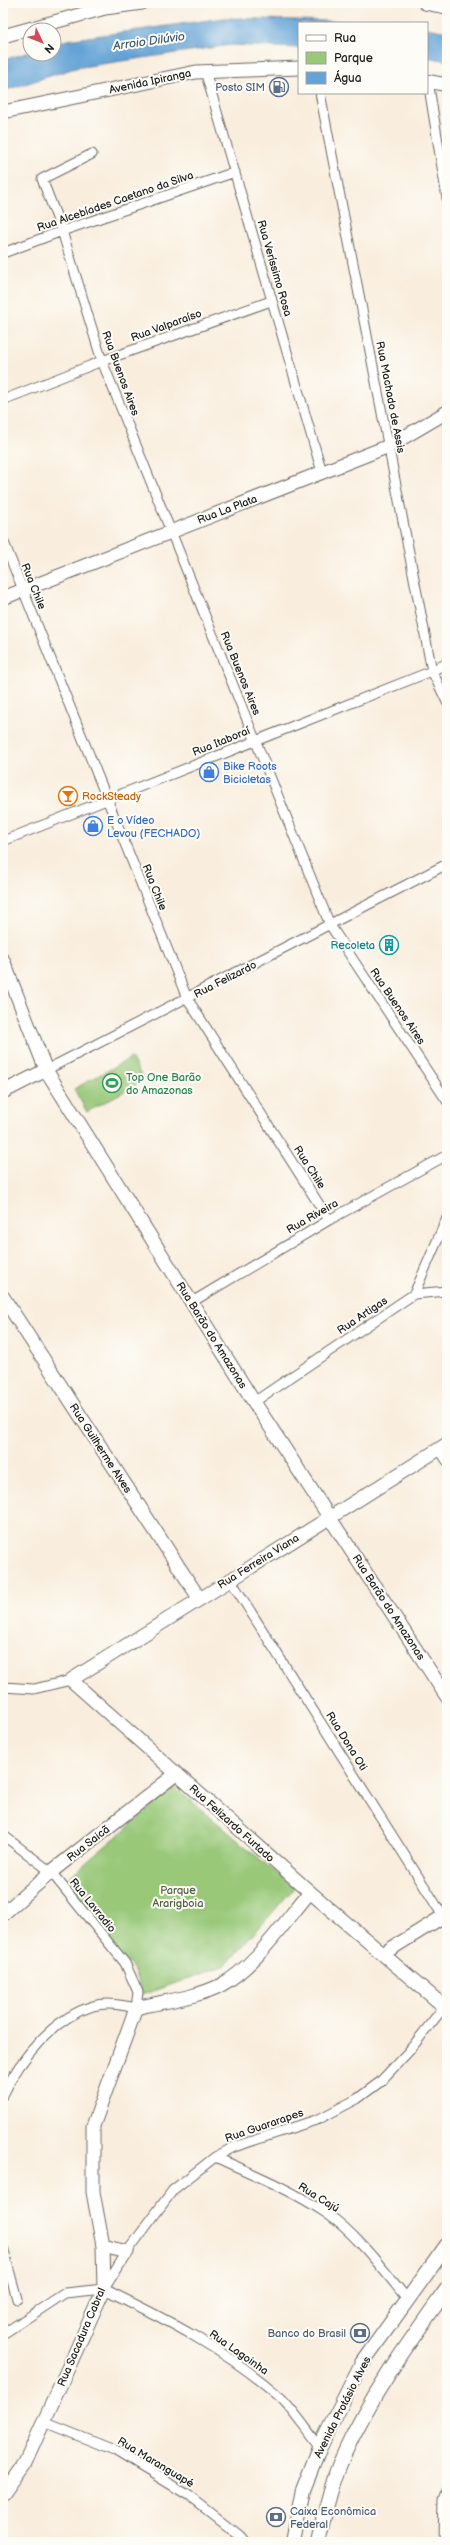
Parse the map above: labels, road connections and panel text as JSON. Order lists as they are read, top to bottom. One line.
{"streets":{"main road":["Avenida Protásio Alves"],"street":["Avenida Ipiranga","Rua Alcebíades Caetano da Silva","Rua Veríssimo Rosa","Rua Valparaíso","Rua Buenos Aires","Rua Machado de Assis","Rua La Plata","Rua Chile","Rua Itaboraí","Rua Felizardo","Rua Riveira","Rua Artigas","Rua Barão do Amazonas","Rua Guilherme Alves","Rua Ferreira Viana","Rua Dona Oti","Rua Felizardo Furtado","Rua Saicã","Rua Lavradio","Rua Guararapes","Rua Cajú","Rua Sacadura Cabral","Rua Lagoinha","Rua Maranguapé"]},"crossings":[["Avenida Ipiranga","Rua Veríssimo Rosa"],["Rua Alcebíades Caetano da Silva","Rua Veríssimo Rosa"],["Rua Alcebíades Caetano da Silva","Rua Buenos Aires"],["Rua Veríssimo Rosa","Rua Valparaíso"],["Rua Veríssimo Rosa","Rua La Plata"],["Rua Valparaíso","Rua Buenos Aires"],["Rua Buenos Aires","Rua La Plata"],["Rua Buenos Aires","Rua Itaboraí"],["Rua Buenos Aires","Rua Felizardo"],["Rua Machado de Assis","Rua La Plata"],["Rua Machado de Assis","Rua Itaboraí"],["Rua La Plata","Rua Chile"],["Rua Chile","Rua Itaboraí"],["Rua Chile","Rua Felizardo"],["Rua Chile","Rua Riveira"],["Rua Felizardo","Rua Barão do Amazonas"],["Rua Riveira","Rua Barão do Amazonas"],["Rua Artigas","Rua Barão do Amazonas"],["Rua Barão do Amazonas","Rua Ferreira Viana"],["Rua Guilherme Alves","Rua Ferreira Viana"],["Rua Ferreira Viana","Rua Dona Oti"],["Rua Ferreira Viana","Rua Felizardo Furtado"],["Rua Felizardo Furtado","Rua Saicã"],["Rua Felizardo Furtado","Rua Guararapes"],["Rua Saicã","Rua Lavradio"],["Rua Lavradio","Rua Sacadura Cabral"],["Rua Guararapes","Rua Cajú"],["Rua Guararapes","Rua Sacadura Cabral"],["Rua Guararapes","Rua Lagoinha"],["Rua Cajú","Avenida Protásio Alves"],["Rua Sacadura Cabral","Rua Lagoinha"],["Rua Sacadura Cabral","Rua Maranguapé"],["Rua Lagoinha","Avenida Protásio Alves"]],"water":["Arroio Dilúvio"],"parks":["Parque Ararigboia"],"places":{"fuel station":["Posto SIM"],"shop":["Bike Roots Bicicletas","E o Vídeo Levou (FECHADO)"],"bar":["RockSteady"],"building":["Recoleta"],"sports":["Top One Barão do Amazonas"],"bank":["Banco do Brasil","Caixa Econômica Federal"]},"legend":["Rua","Parque","Água"],"north":"bottom right"}
